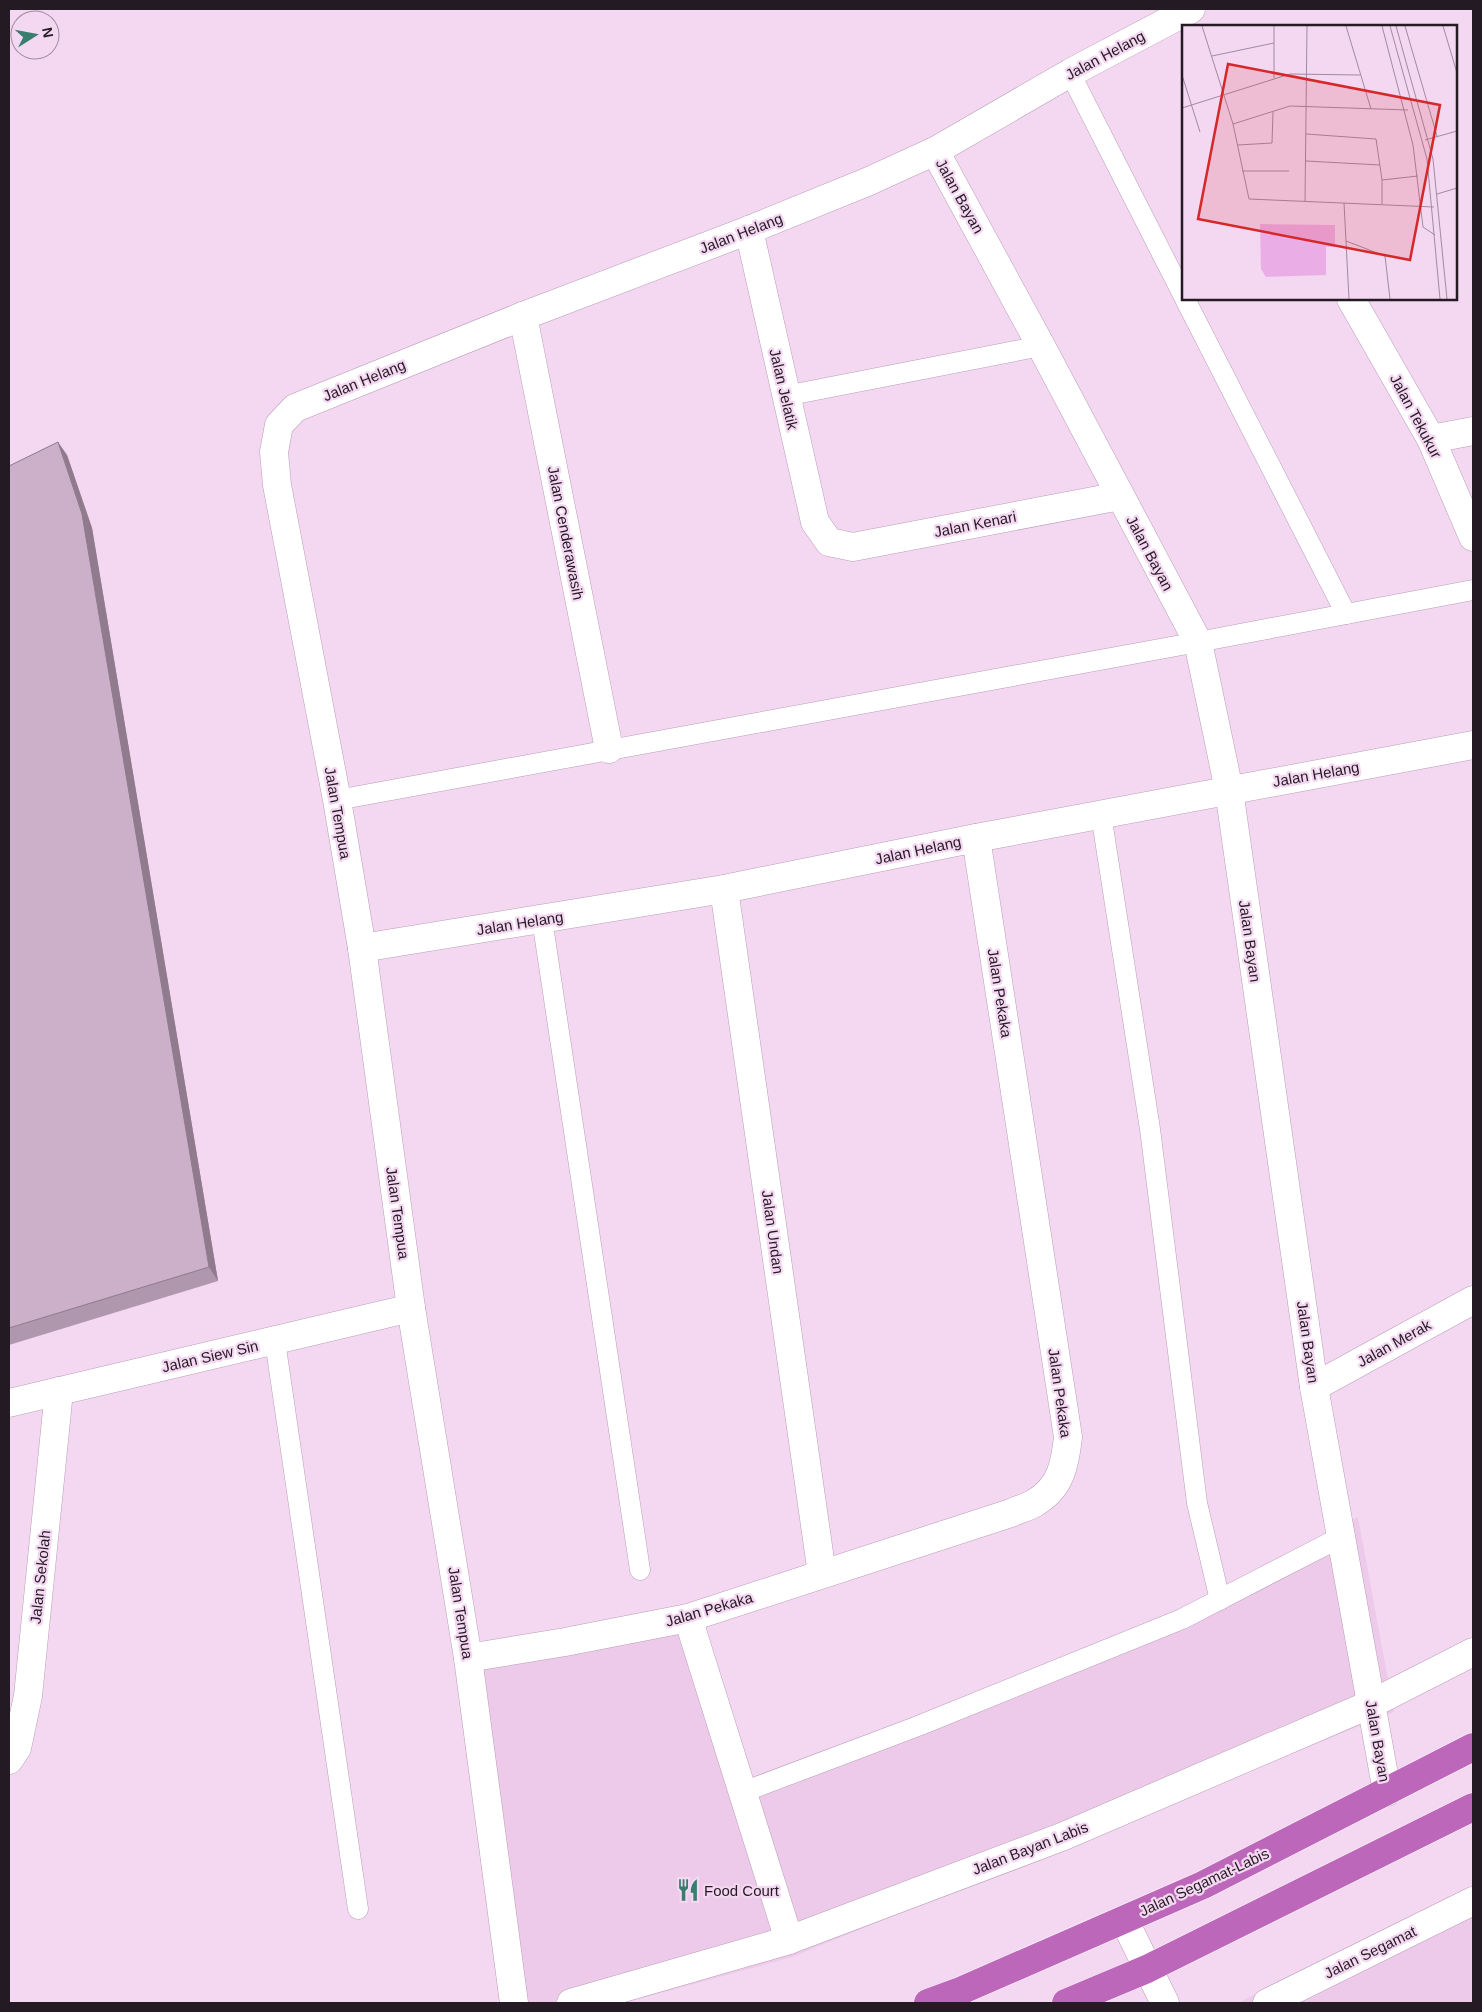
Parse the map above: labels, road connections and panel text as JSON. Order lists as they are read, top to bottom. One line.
{"streets":{"highway":["Jalan Segamat-Labis"],"street":["Jalan Helang","Jalan Bayan","Jalan Jelatik","Jalan Tekukur","Jalan Kenari","Jalan Cenderawasih","Jalan Tempua","Jalan Pekaka","Jalan Undan","Jalan Merak","Jalan Siew Sin","Jalan Sekolah","Jalan Bayan Labis","Jalan Segamat"]},"crossings":[["Jalan Helang","Jalan Bayan"],["Jalan Helang","Jalan Jelatik"],["Jalan Helang","Jalan Cenderawasih"],["Jalan Helang","Jalan Tempua"],["Jalan Helang","Jalan Pekaka"],["Jalan Helang","Jalan Undan"],["Jalan Bayan","Jalan Kenari"],["Jalan Bayan","Jalan Merak"],["Jalan Bayan","Jalan Bayan Labis"],["Jalan Bayan","Jalan Segamat-Labis"],["Jalan Jelatik","Jalan Kenari"],["Jalan Tempua","Jalan Pekaka"],["Jalan Tempua","Jalan Siew Sin"],["Jalan Pekaka","Jalan Undan"],["Jalan Siew Sin","Jalan Sekolah"]],"places":{"restaurant":["Food Court"]},"north":"right"}
